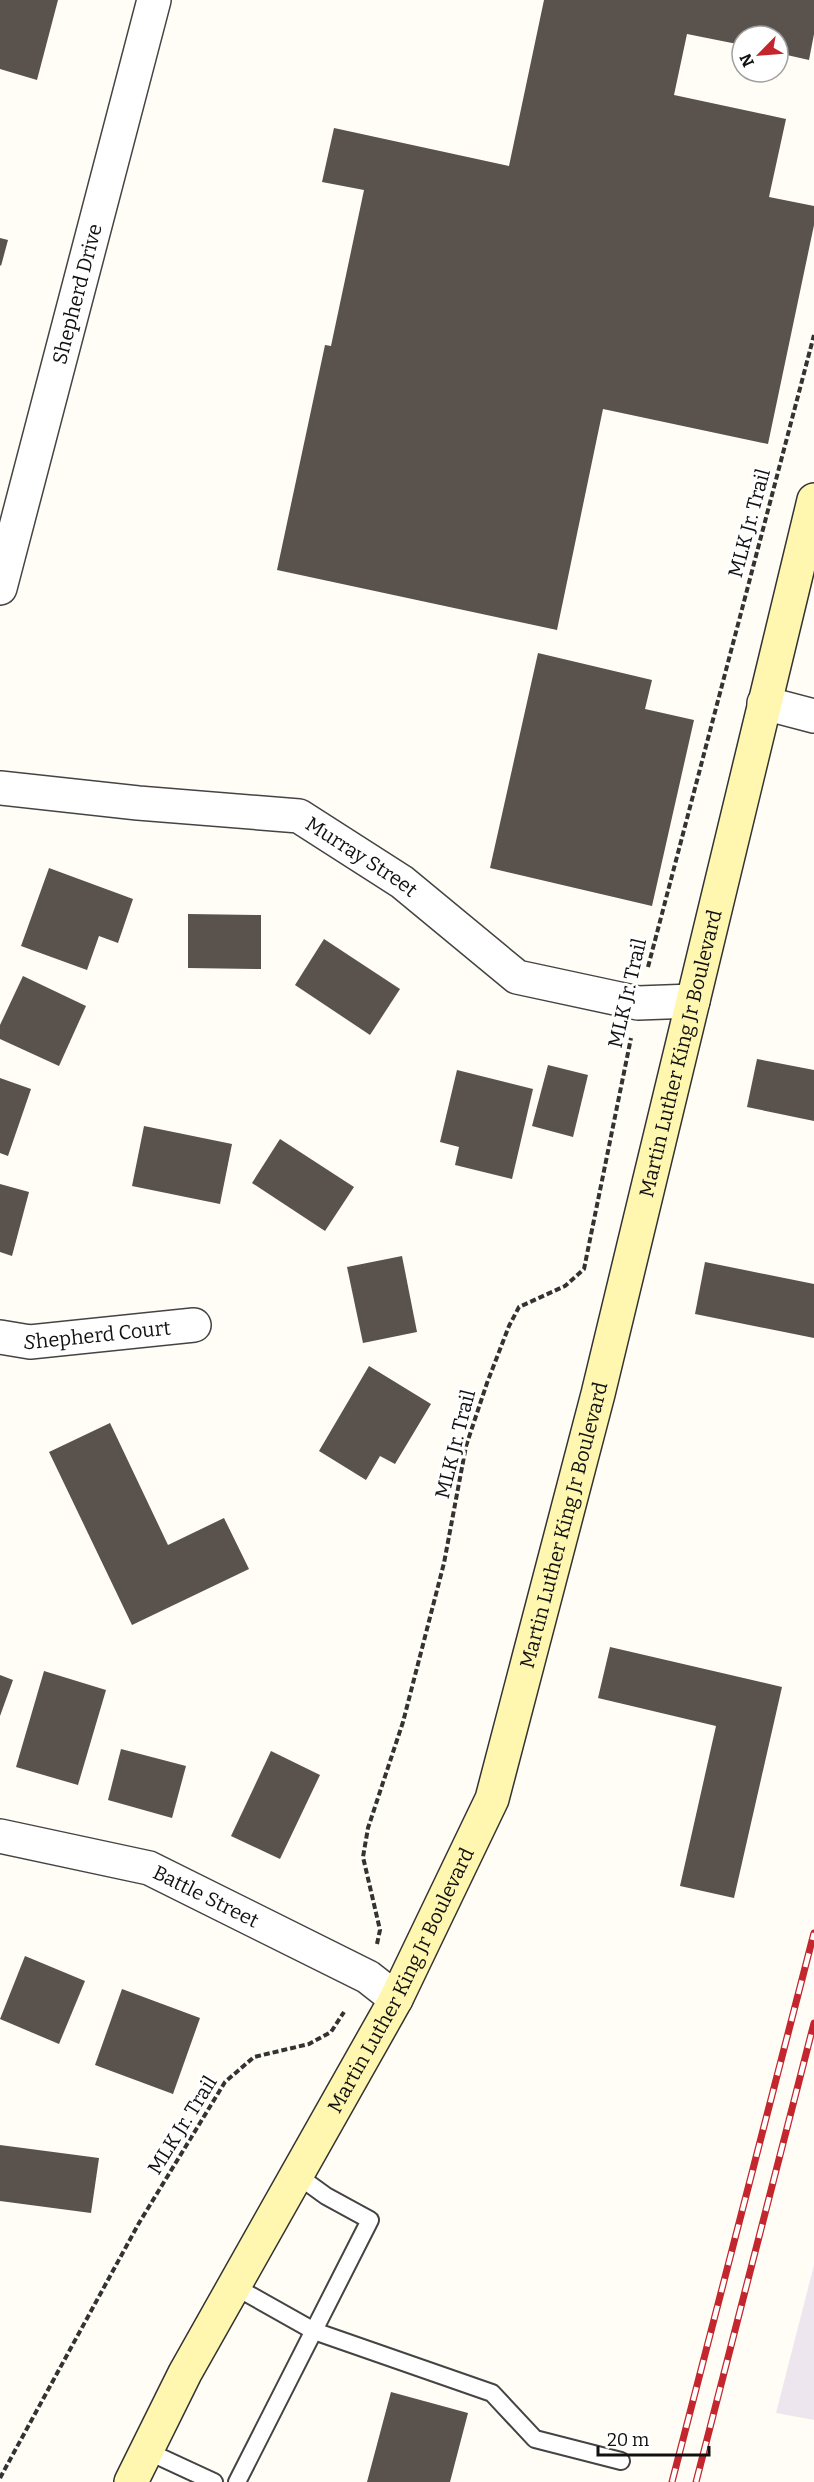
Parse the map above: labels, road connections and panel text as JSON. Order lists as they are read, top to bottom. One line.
{"streets":{"main road":["Martin Luther King Jr Boulevard"],"street":["Shepherd Drive","Murray Street","Shepherd Court","Battle Street"],"path":["MLK Jr. Trail"]},"crossings":[["MLK Jr. Trail","Murray Street"],["MLK Jr. Trail","Battle Street"],["Murray Street","Martin Luther King Jr Boulevard"],["Martin Luther King Jr Boulevard","Battle Street"]],"scale_bar":"20 m","north":"bottom left"}
